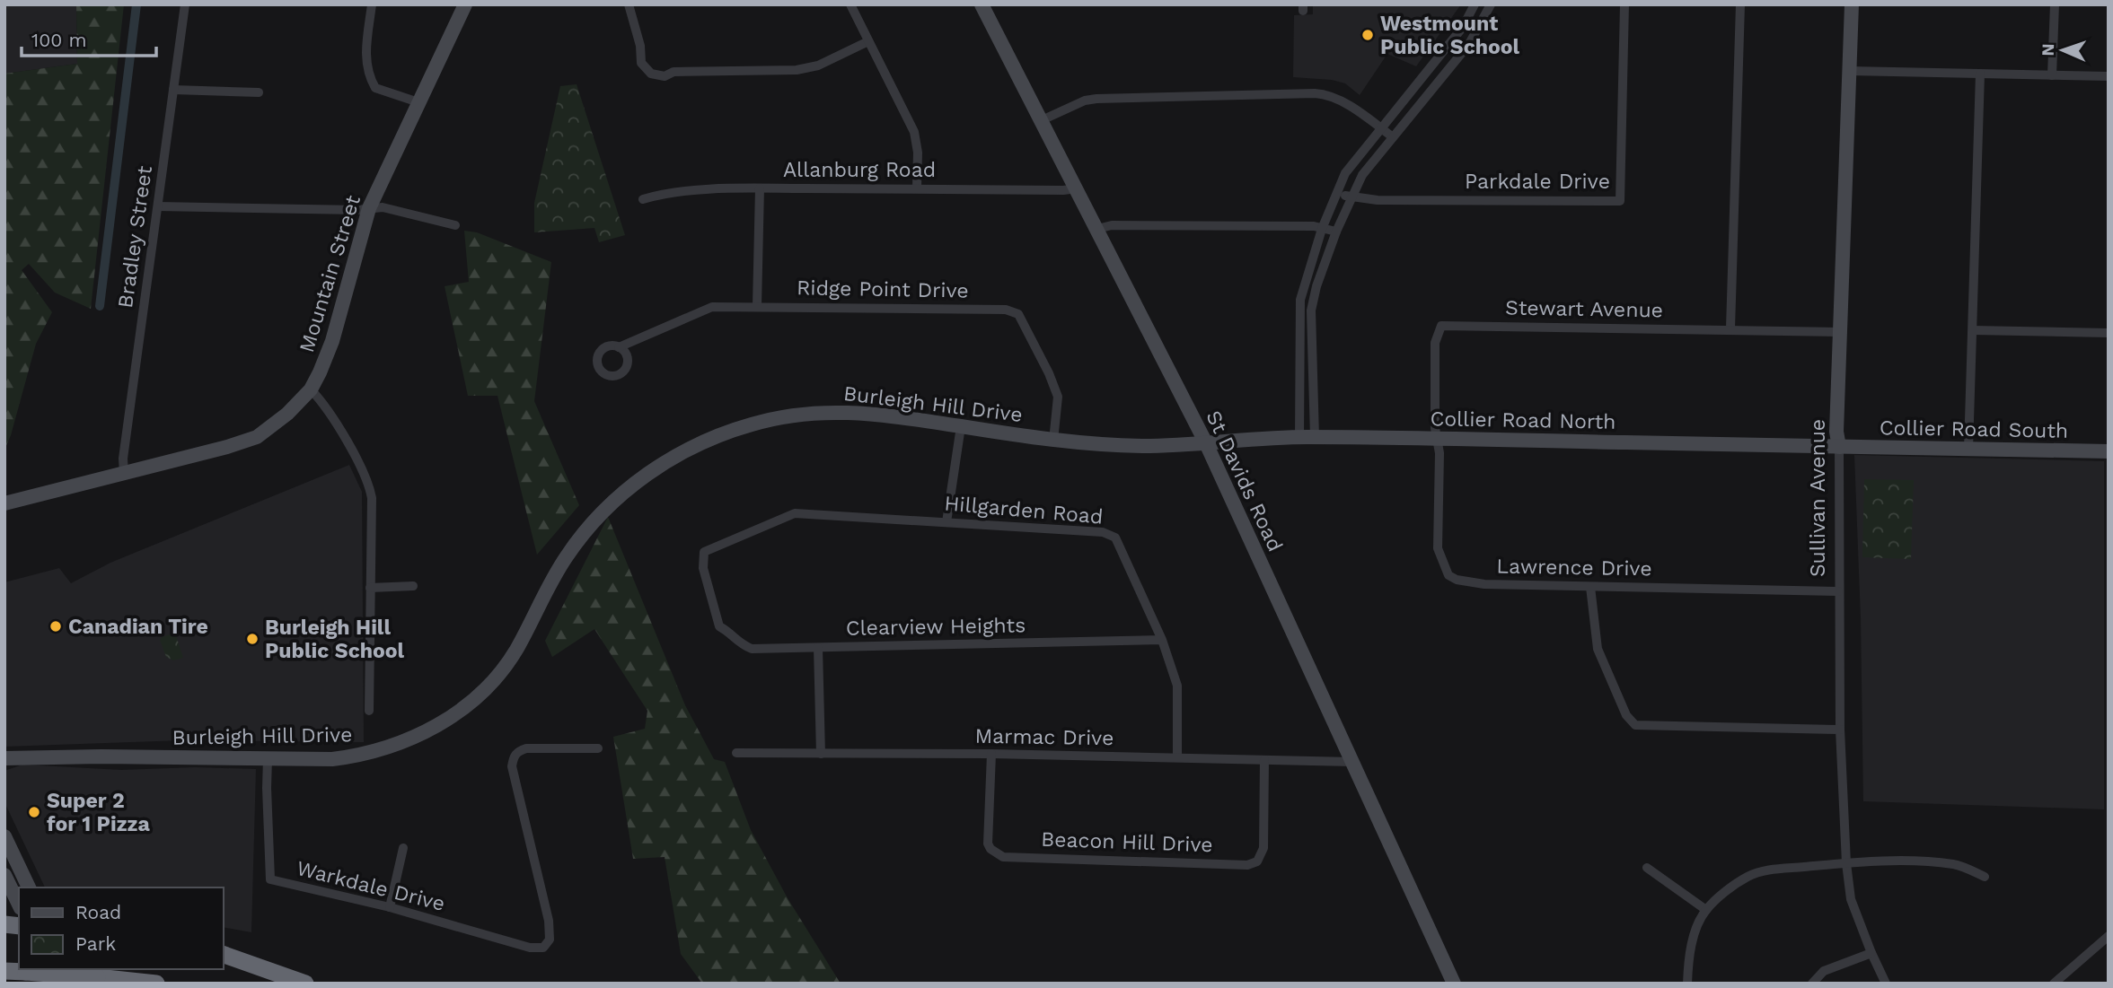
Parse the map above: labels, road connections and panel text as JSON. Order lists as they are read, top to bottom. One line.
{"streets":{"main road":["Mountain Street","Burleigh Hill Drive","Collier Road North","Collier Road South","St Davids Road","Sullivan Avenue"],"street":["Allanburg Road","Parkdale Drive","Bradley Street","Ridge Point Drive","Stewart Avenue","Hillgarden Road","Lawrence Drive","Clearview Heights","Marmac Drive","Beacon Hill Drive","Warkdale Drive"]},"crossings":[["Allanburg Road","St Davids Road"],["Bradley Street","Mountain Street"],["Ridge Point Drive","Burleigh Hill Drive"],["Stewart Avenue","Collier Road North"],["Stewart Avenue","Sullivan Avenue"],["Stewart Avenue","Lawrence Drive"],["Burleigh Hill Drive","Collier Road North"],["Burleigh Hill Drive","St Davids Road"],["Burleigh Hill Drive","Warkdale Drive"],["Collier Road North","Collier Road South"],["Collier Road North","St Davids Road"],["Collier Road North","Sullivan Avenue"],["Collier Road North","Lawrence Drive"],["Collier Road South","Sullivan Avenue"],["St Davids Road","Marmac Drive"],["Sullivan Avenue","Lawrence Drive"],["Hillgarden Road","Clearview Heights"],["Hillgarden Road","Marmac Drive"],["Marmac Drive","Beacon Hill Drive"]],"places":["Westmount Public School","Canadian Tire","Burleigh Hill Public School","Super 2 for 1 Pizza"],"legend":["Road","Park"],"scale_bar":"100 m","north":"left"}
